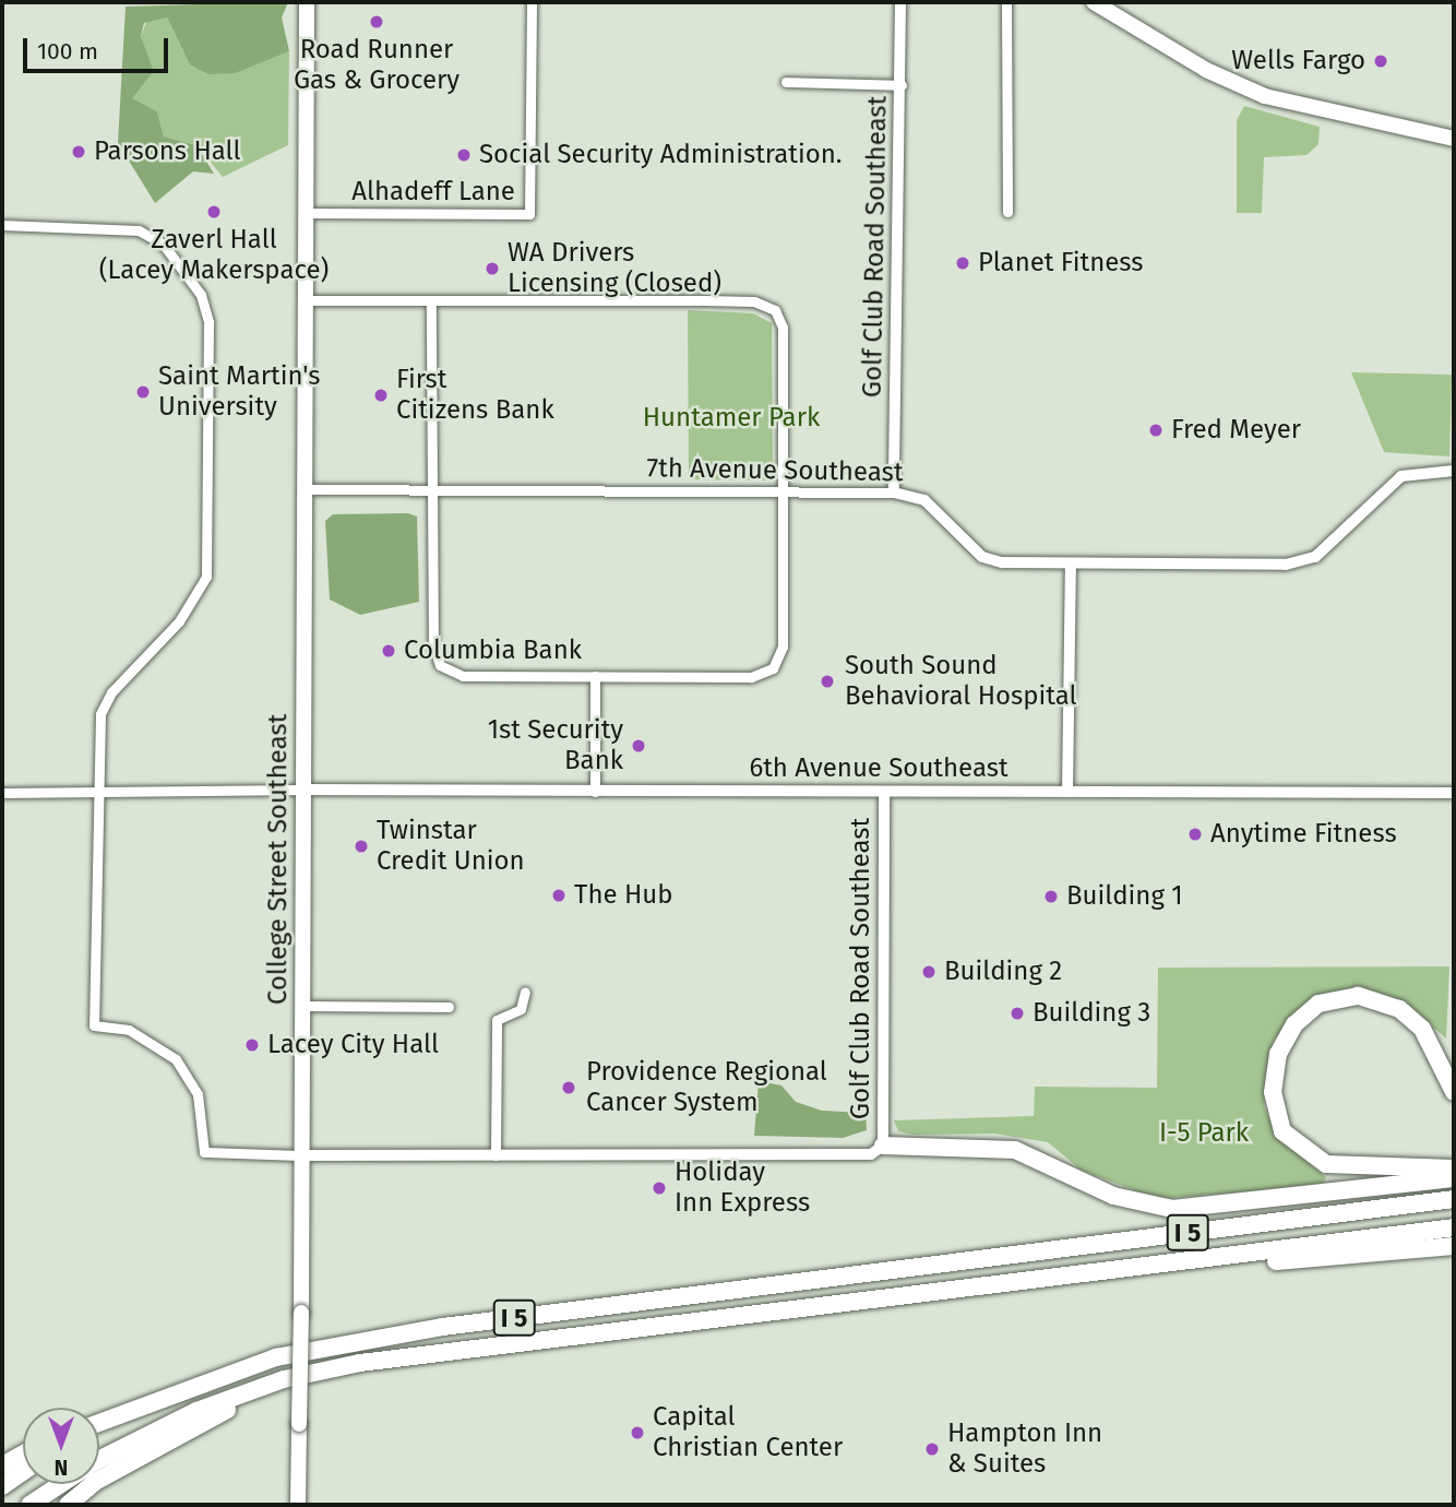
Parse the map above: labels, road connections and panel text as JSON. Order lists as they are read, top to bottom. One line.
{"streets":{"highway":["I 5"],"main road":["College Street Southeast"],"street":["Alhadeff Lane","Golf Club Road Southeast","7th Avenue Southeast","6th Avenue Southeast"]},"crossings":[["Alhadeff Lane","College Street Southeast"],["Golf Club Road Southeast","7th Avenue Southeast"],["Golf Club Road Southeast","6th Avenue Southeast"],["7th Avenue Southeast","College Street Southeast"],["6th Avenue Southeast","College Street Southeast"]],"parks":["Huntamer Park","I-5 Park"],"places":["Road Runner Gas & Grocery","Wells Fargo","Parsons Hall","Social Security Administration.","Zaverl Hall (Lacey Makerspace)","Planet Fitness","WA Drivers Licensing (Closed)","Saint Martin's University","First Citizens Bank","Fred Meyer","Columbia Bank","South Sound Behavioral Hospital","1st Security Bank","Anytime Fitness","Twinstar Credit Union","The Hub","Building 1","Building 2","Building 3","Lacey City Hall","Providence Regional Cancer System","Holiday Inn Express","Capital Christian Center","Hampton Inn & Suites"],"scale_bar":"100 m","north":"bottom"}
